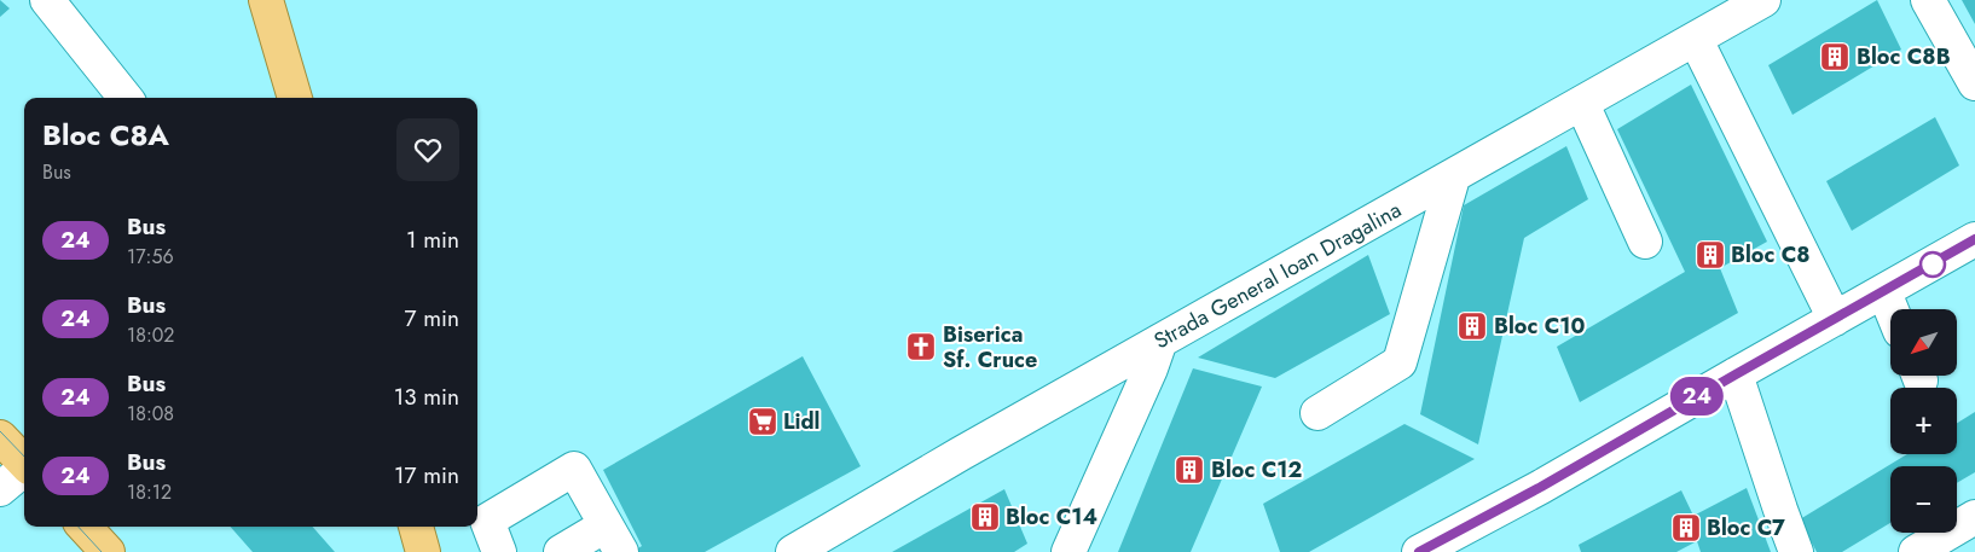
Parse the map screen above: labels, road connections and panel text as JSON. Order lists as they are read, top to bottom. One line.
{"streets":{"street":["Strada General Ioan Dragalina"]},"places":{"building":["Bloc C8B","Bloc C8","Bloc C10","Bloc C12","Bloc C14","Bloc C7"],"church":["Biserica Sf. Cruce"],"supermarket":["Lidl"]},"lines":["bus line 24"],"north":"bottom left","page":{"on_map":"24","heading":["Bloc C8A","Bus"],"list":[{"mark":"24","name":"Bus","note":"17:56","value":"1 min"},{"mark":"24","name":"Bus","note":"18:02","value":"7 min"},{"mark":"24","name":"Bus","note":"18:08","value":"13 min"},{"mark":"24","name":"Bus","note":"18:12","value":"17 min"}],"map_buttons":["+","−"]}}
